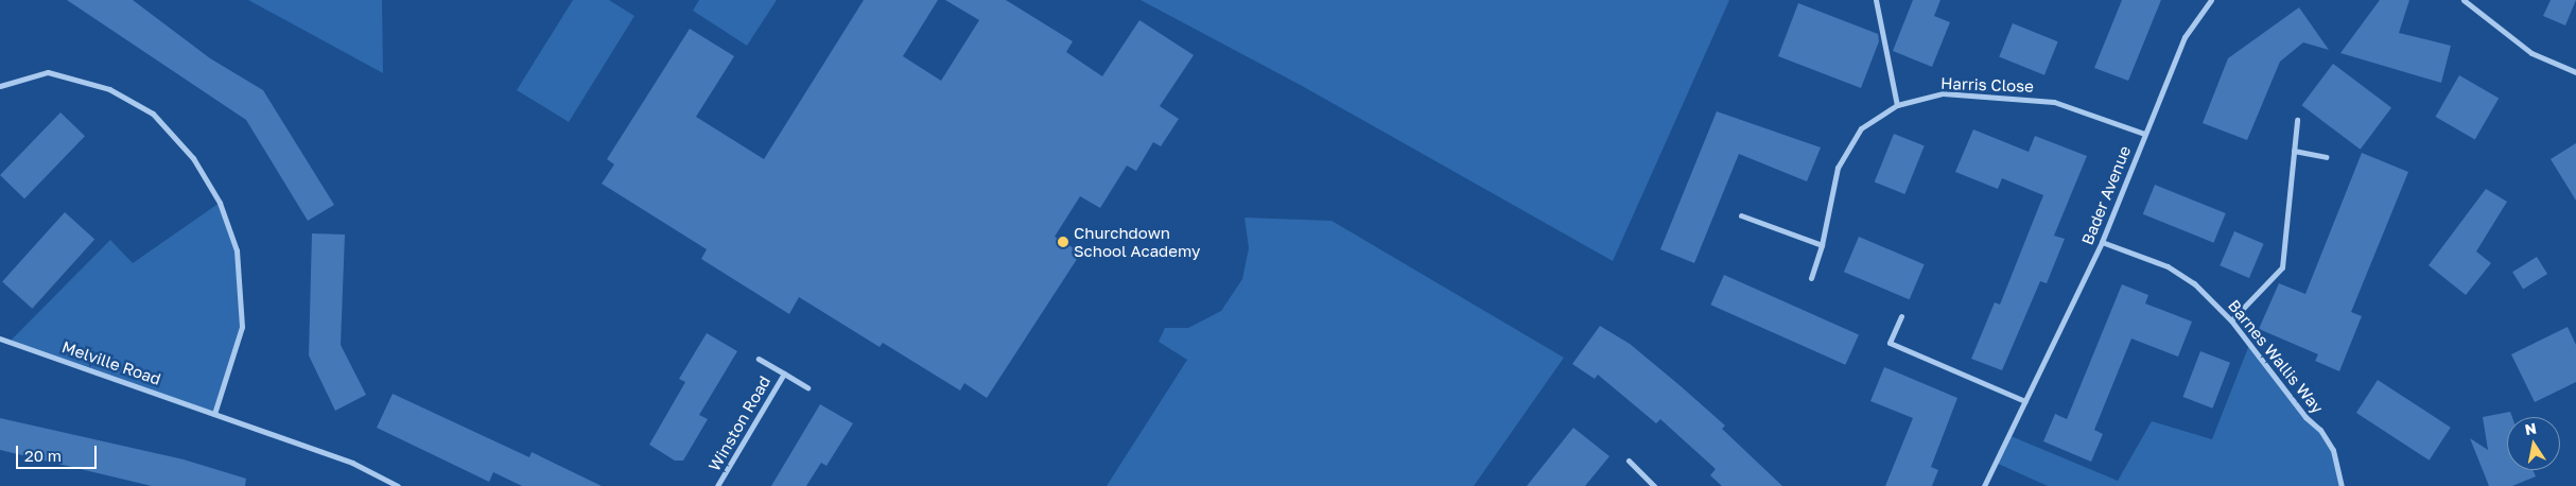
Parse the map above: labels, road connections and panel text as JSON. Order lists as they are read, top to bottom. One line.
{"streets":{"street":["Harris Close","Bader Avenue","Barnes Wallis Way","Melville Road","Winston Road"]},"crossings":[["Harris Close","Bader Avenue"],["Bader Avenue","Barnes Wallis Way"]],"places":["Churchdown School Academy"],"scale_bar":"20 m","north":"top"}
